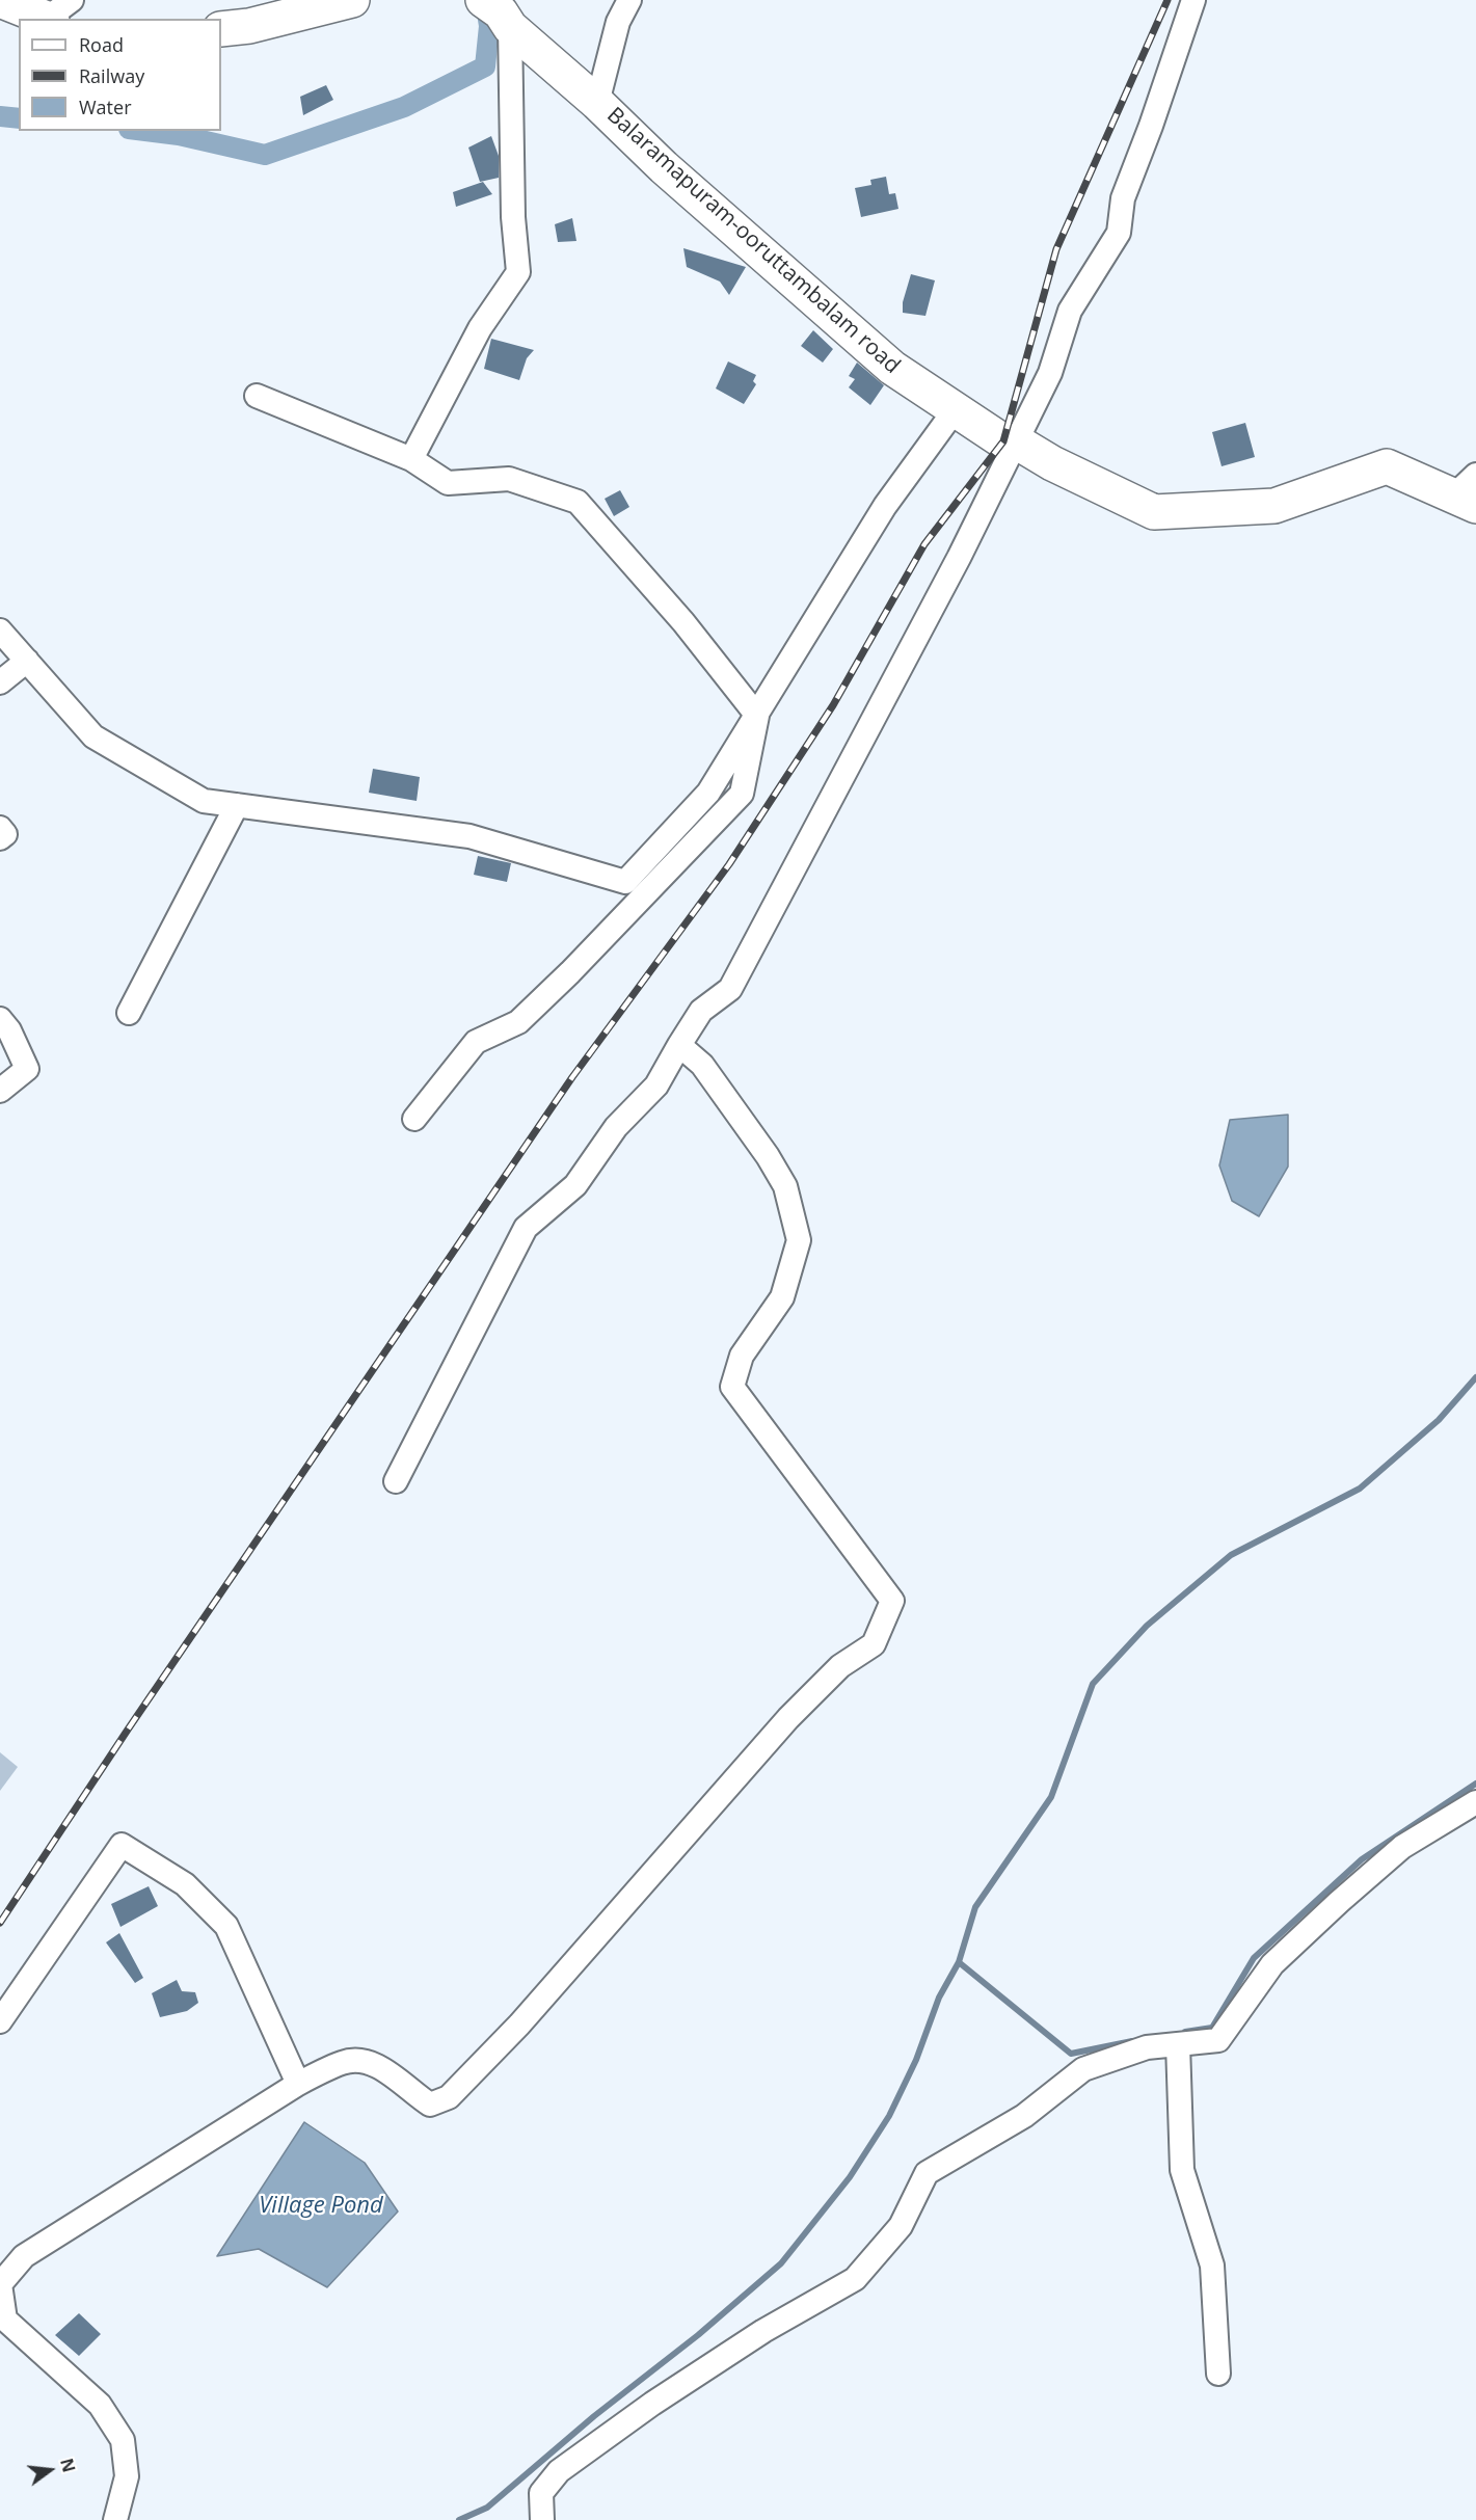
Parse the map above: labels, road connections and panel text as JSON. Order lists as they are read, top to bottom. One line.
{"streets":{"main road":["Balaramapuram-ooruttambalam road"]},"water":["Village Pond"],"legend":["Road","Railway","Water"],"north":"right"}
